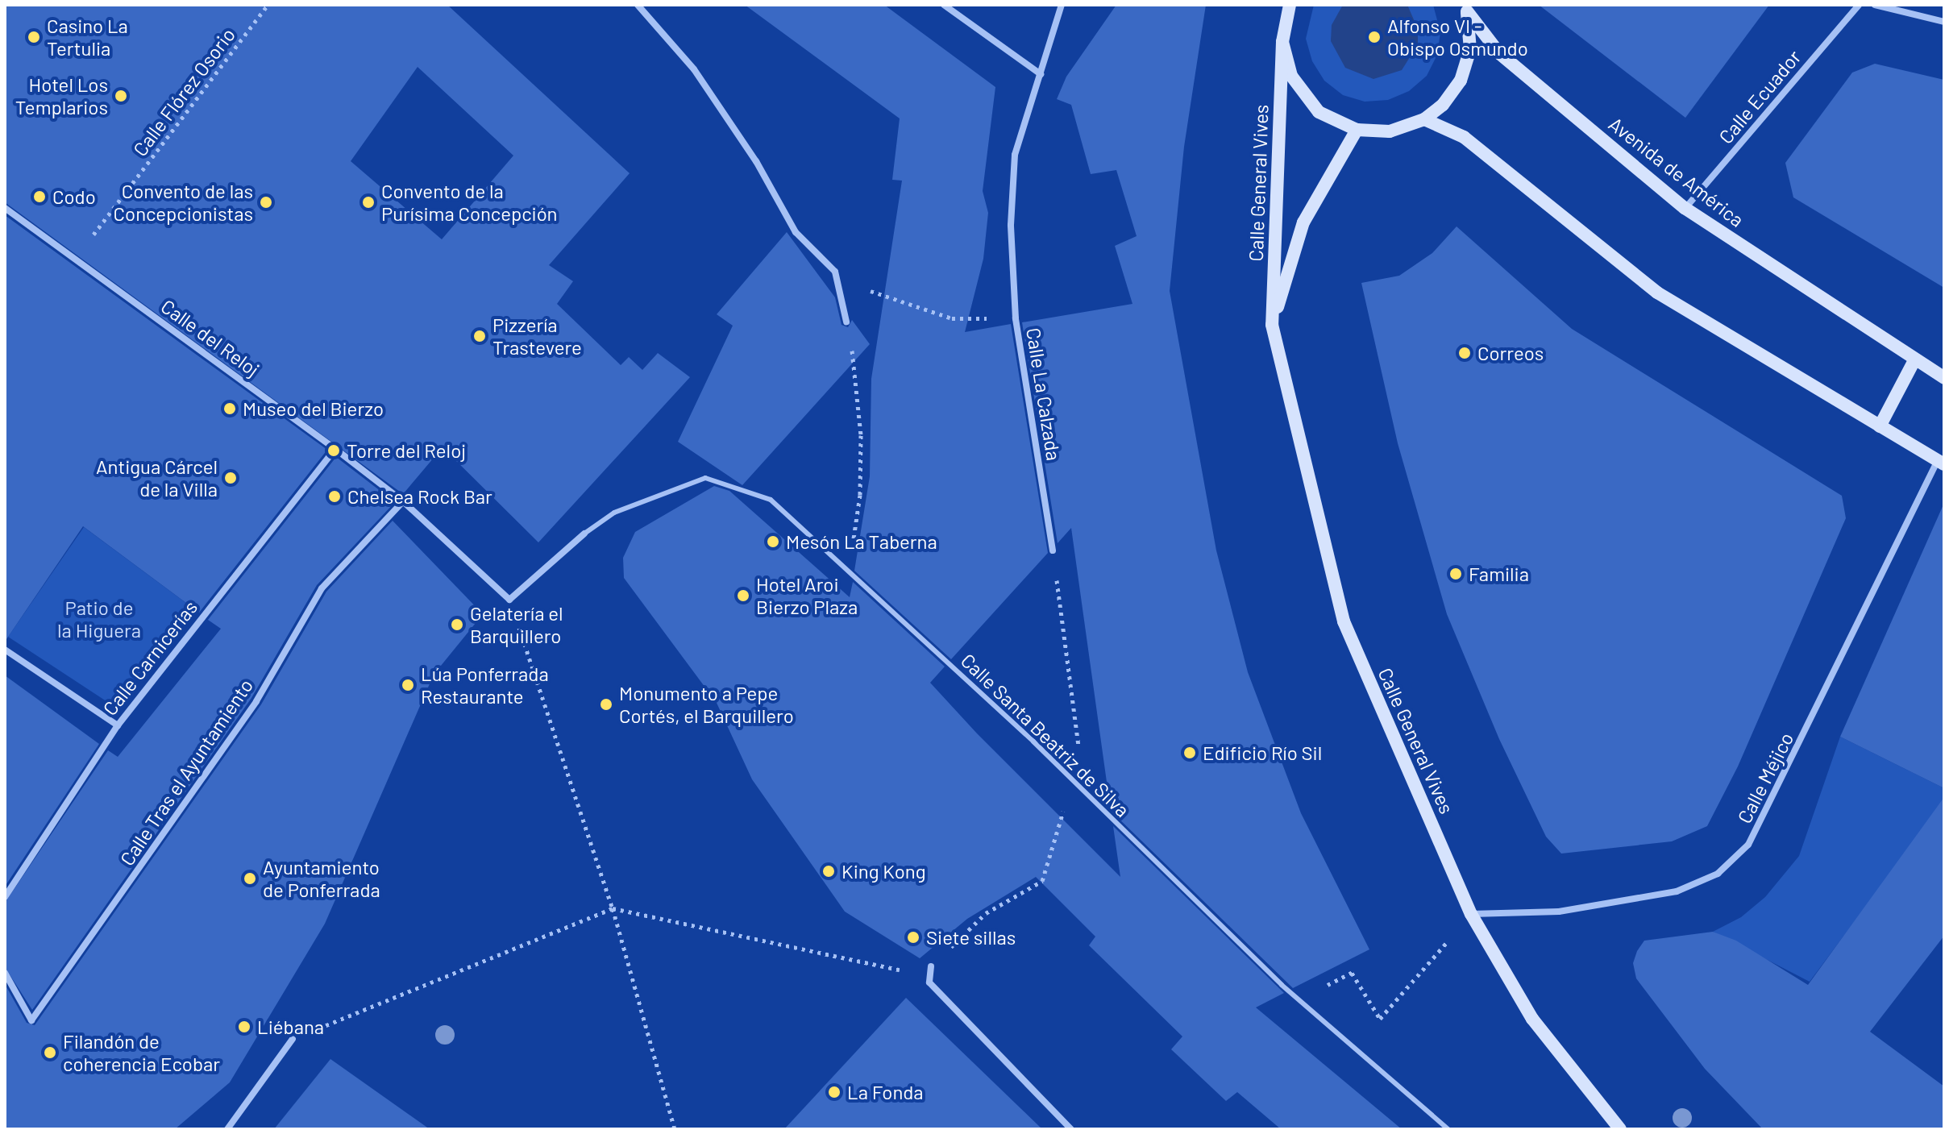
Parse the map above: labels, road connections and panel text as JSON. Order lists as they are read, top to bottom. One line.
{"streets":{"street":["Calle Ecuador","Avenida de América","Calle General Vives","Calle del Reloj","Calle La Calzada","Calle Carnicerías","Calle Tras el Ayuntamiento","Calle Méjico"],"lane":["Calle Santa Beatriz de Silva"],"path":["Calle Flórez Osorio"]},"crossings":[["Calle Flórez Osorio","Calle del Reloj"],["Calle Ecuador","Avenida de América"],["Calle General Vives","Calle Méjico"],["Calle del Reloj","Calle Carnicerías"],["Calle del Reloj","Calle Tras el Ayuntamiento"]],"parks":["Patio de la Higuera"],"places":["Casino La Tertulia","Alfonso VI - Obispo Osmundo","Hotel Los Templarios","Codo","Convento de las Concepcionistas","Convento de la Purísima Concepción","Pizzería Trastevere","Correos","Museo del Bierzo","Torre del Reloj","Antigua Cárcel de la Villa","Chelsea Rock Bar","Mesón La Taberna","Familia","Hotel Aroi Bierzo Plaza","Gelatería el Barquillero","Lúa Ponferrada Restaurante","Monumento a Pepe Cortés, el Barquillero","Edificio Río Sil","King Kong","Ayuntamiento de Ponferrada","Siete sillas","Liébana","Filandón de coherencia Ecobar","La Fonda"]}
